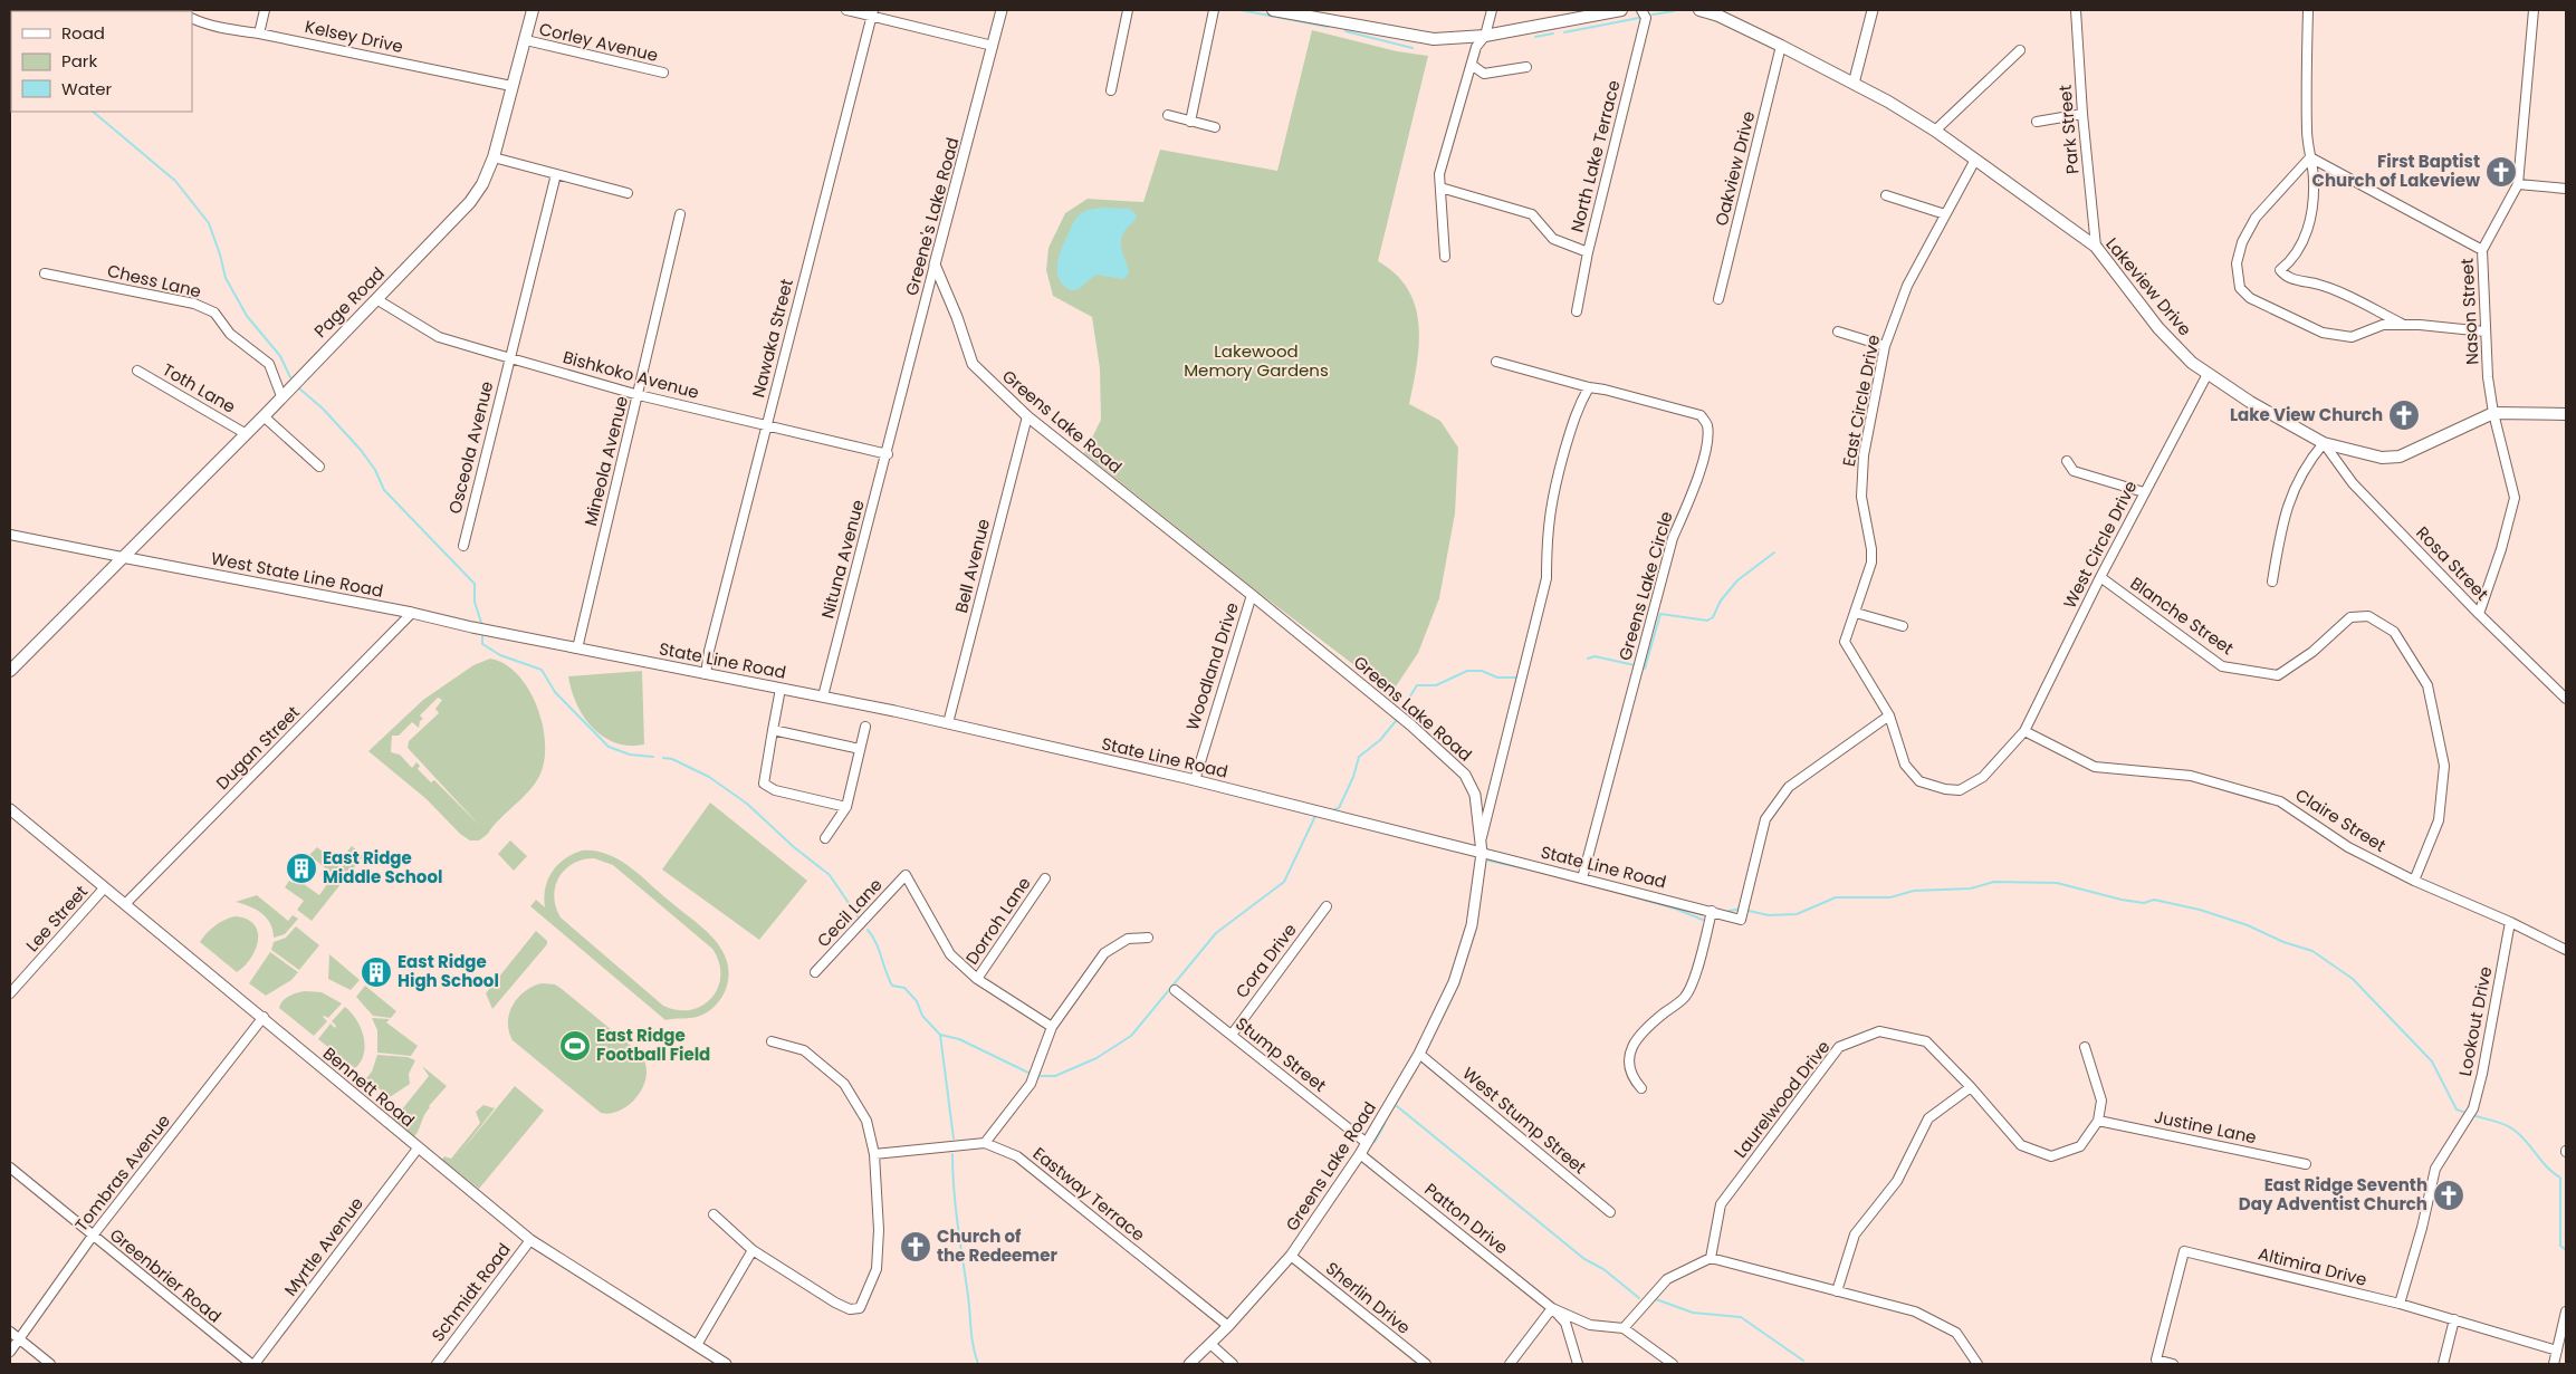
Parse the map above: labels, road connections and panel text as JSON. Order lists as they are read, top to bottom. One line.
{"streets":{"main road":["Lakeview Drive","Page Road"],"street":["Kelsey Drive","Corley Avenue","Park Street","North Lake Terrace","Oakview Drive","Greene's Lake Road","Chess Lane","Nason Street","Nawaka Street","Bishkoko Avenue","Toth Lane","East Circle Drive","Greens Lake Road","Osceola Avenue","Mineola Avenue","West Circle Drive","Nituna Avenue","Rosa Street","Bell Avenue","West State Line Road","Greens Lake Circle","Blanche Street","State Line Road","Woodland Drive","Dugan Street","Claire Street","Cecil Lane","Lee Street","Dorroh Lane","Cora Drive","Lookout Drive","Stump Street","Bennett Road","Laurelwood Drive","West Stump Street","Justine Lane","Tombras Avenue","Eastway Terrace","Patton Drive","Myrtle Avenue","Altimira Drive","Greenbrier Road","Schmidt Road","Sherlin Drive"]},"crossings":[["Kelsey Drive","Page Road"],["Corley Avenue","Page Road"],["Park Street","Lakeview Drive"],["Oakview Drive","Lakeview Drive"],["Greene's Lake Road","Greens Lake Road"],["Greene's Lake Road","Nituna Avenue"],["Chess Lane","Page Road"],["Lakeview Drive","Nason Street"],["Lakeview Drive","East Circle Drive"],["Lakeview Drive","West Circle Drive"],["Lakeview Drive","Rosa Street"],["Page Road","Bishkoko Avenue"],["Page Road","Toth Lane"],["Page Road","West State Line Road"],["Nason Street","Rosa Street"],["Nawaka Street","Bishkoko Avenue"],["Nawaka Street","State Line Road"],["Bishkoko Avenue","Osceola Avenue"],["Bishkoko Avenue","Mineola Avenue"],["Bishkoko Avenue","Nituna Avenue"],["East Circle Drive","West Circle Drive"],["East Circle Drive","State Line Road"],["East Circle Drive","Claire Street"],["Greens Lake Road","Bell Avenue"],["Greens Lake Road","State Line Road"],["Greens Lake Road","Woodland Drive"],["Greens Lake Road","Stump Street"],["Greens Lake Road","West Stump Street"],["Greens Lake Road","Eastway Terrace"],["Greens Lake Road","Patton Drive"],["Greens Lake Road","Sherlin Drive"],["Mineola Avenue","West State Line Road"],["Mineola Avenue","State Line Road"],["West Circle Drive","Blanche Street"],["West Circle Drive","Claire Street"],["Nituna Avenue","State Line Road"],["Bell Avenue","State Line Road"],["West State Line Road","State Line Road"],["West State Line Road","Dugan Street"],["Greens Lake Circle","State Line Road"],["Blanche Street","Claire Street"],["State Line Road","Woodland Drive"],["Dugan Street","Bennett Road"],["Claire Street","Lookout Drive"],["Cecil Lane","Dorroh Lane"],["Lee Street","Bennett Road"],["Cora Drive","Stump Street"],["Lookout Drive","Altimira Drive"],["Bennett Road","Tombras Avenue"],["Bennett Road","Myrtle Avenue"],["Bennett Road","Schmidt Road"],["Laurelwood Drive","Justine Lane"],["Tombras Avenue","Greenbrier Road"],["Myrtle Avenue","Greenbrier Road"]],"parks":["Lakewood Memory Gardens"],"places":{"church":["First Baptist Church of Lakeview","Lake View Church","East Ridge Seventh Day Adventist Church","Church of the Redeemer"],"building":["East Ridge Middle School","East Ridge High School"],"sports":["East Ridge Football Field"]},"legend":["Road","Park","Water"]}
